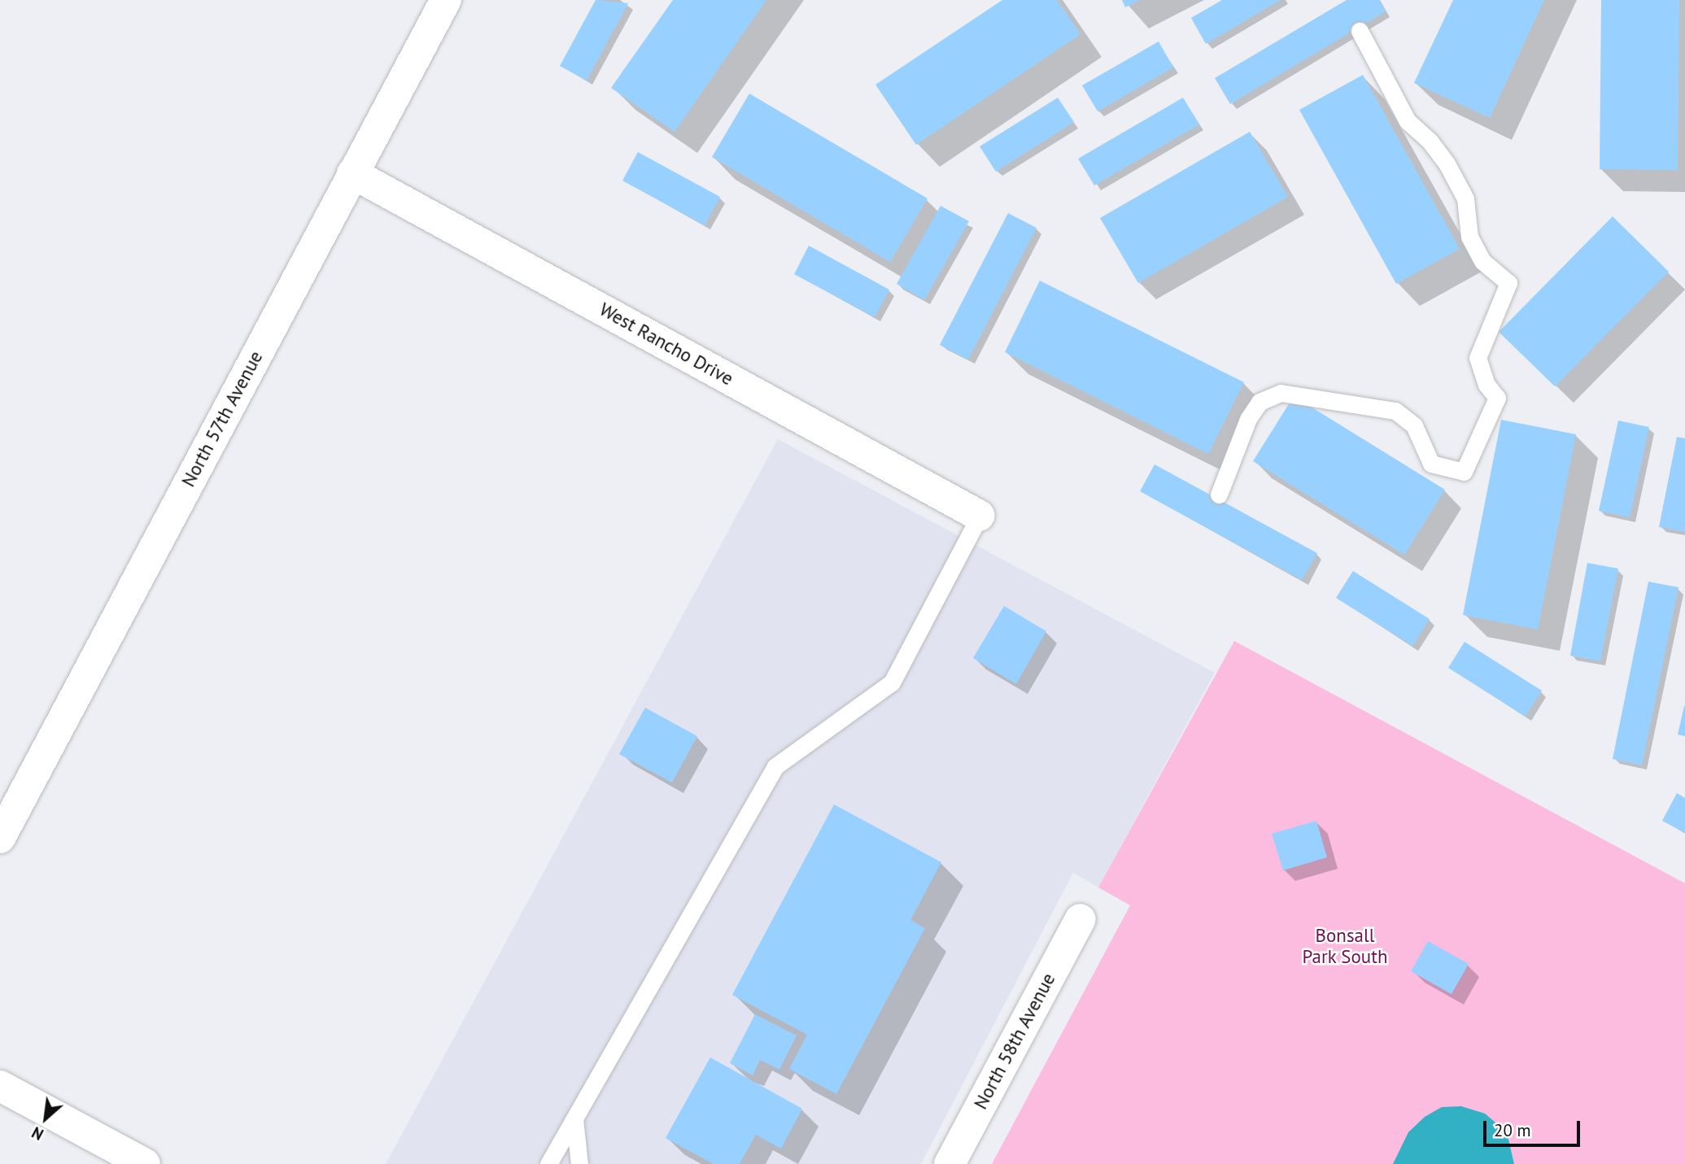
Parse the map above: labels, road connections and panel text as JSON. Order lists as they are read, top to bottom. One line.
{"streets":{"street":["West Rancho Drive","North 57th Avenue","North 58th Avenue"]},"crossings":[["West Rancho Drive","North 57th Avenue"]],"parks":["Bonsall Park South"],"scale_bar":"20 m","north":"bottom left"}
